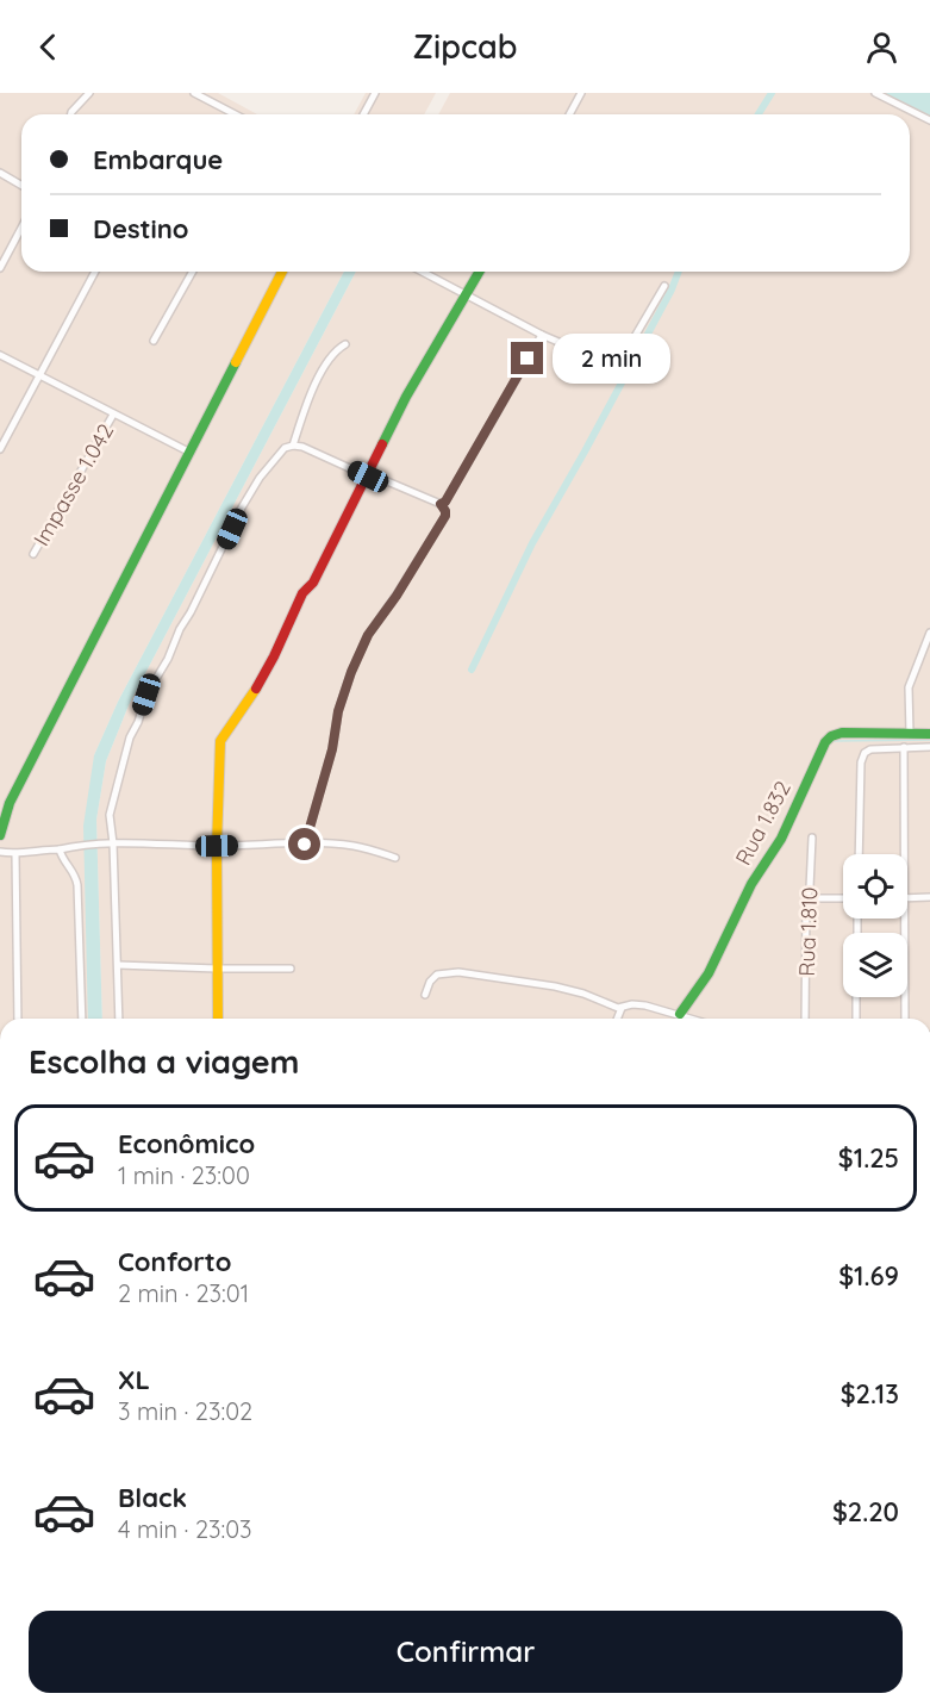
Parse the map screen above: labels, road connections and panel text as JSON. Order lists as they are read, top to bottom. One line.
{"streets":{"street":["Impasse 1.042","Rua 1.832","Rua 1.810"]},"page":{"header":"Zipcab","banner":["Embarque","Destino"],"bubble":"2 min","heading":"Escolha a viagem","list":[{"name":"Econômico","note":"1 min · 23:00","value":"$1.25"},{"name":"Conforto","note":"2 min · 23:01","value":"$1.69"},{"name":"XL","note":"3 min · 23:02","value":"$2.13"},{"name":"Black","note":"4 min · 23:03","value":"$2.20"}],"buttons":"Confirmar"}}
